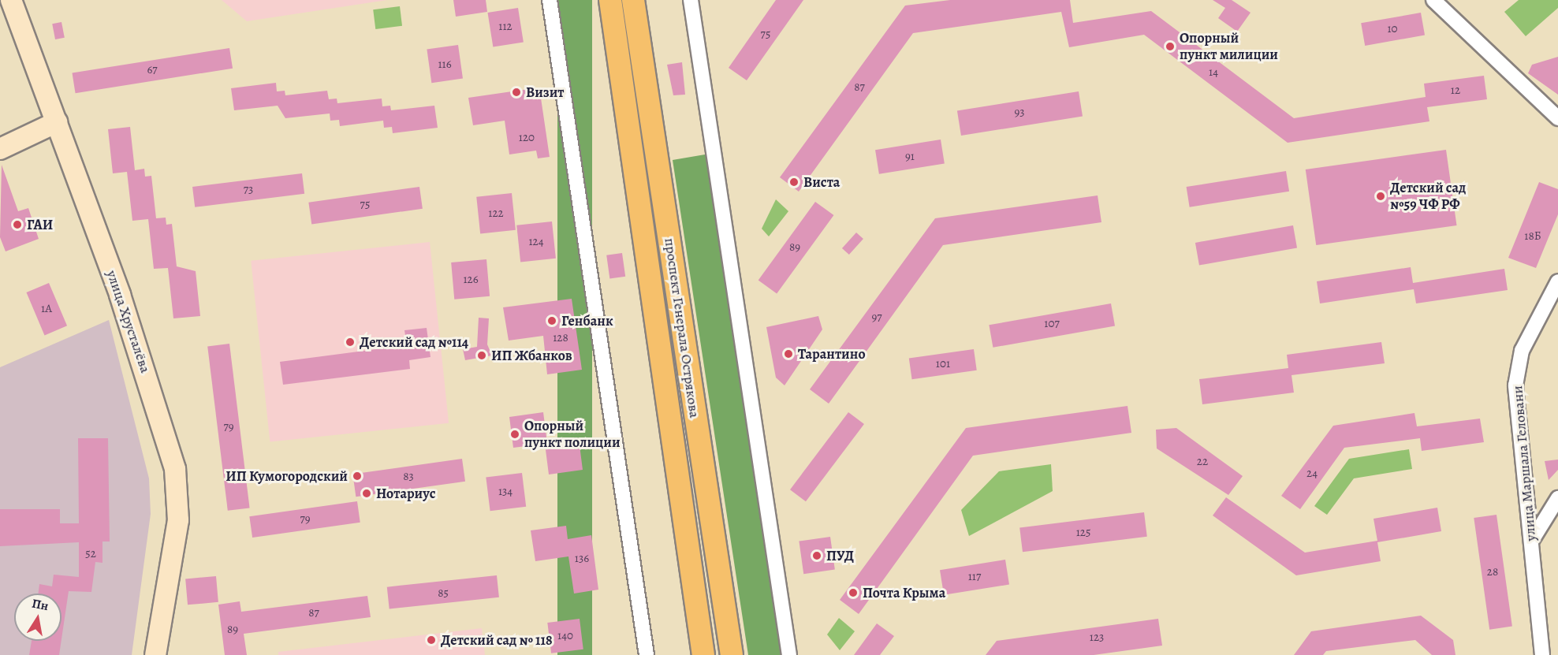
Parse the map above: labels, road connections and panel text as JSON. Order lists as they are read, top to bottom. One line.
{"streets":{"main road":["улица Хрусталёва","проспект Генерала Острякова"],"street":["улица Маршала Геловани"]},"places":["Опорный пункт милиции","Визит","Виста","Детский сад №59 ЧФ РФ","ГАИ","Генбанк","Детский сад №114","Тарантино","ИП Жбанков","Опорный пункт полиции","ИП Кумогородский","Нотариус","ПУД","Почта Крыма","Детский сад № 118"],"house_numbers":["112","10","75","116","67","14","87","12","93","120","91","73","75","122","18Б","124","89","126","1А","97","107","128","101","79","22","24","83","134","79","125","52","136","28","117","85","87","89","140","123"],"north":"top"}
